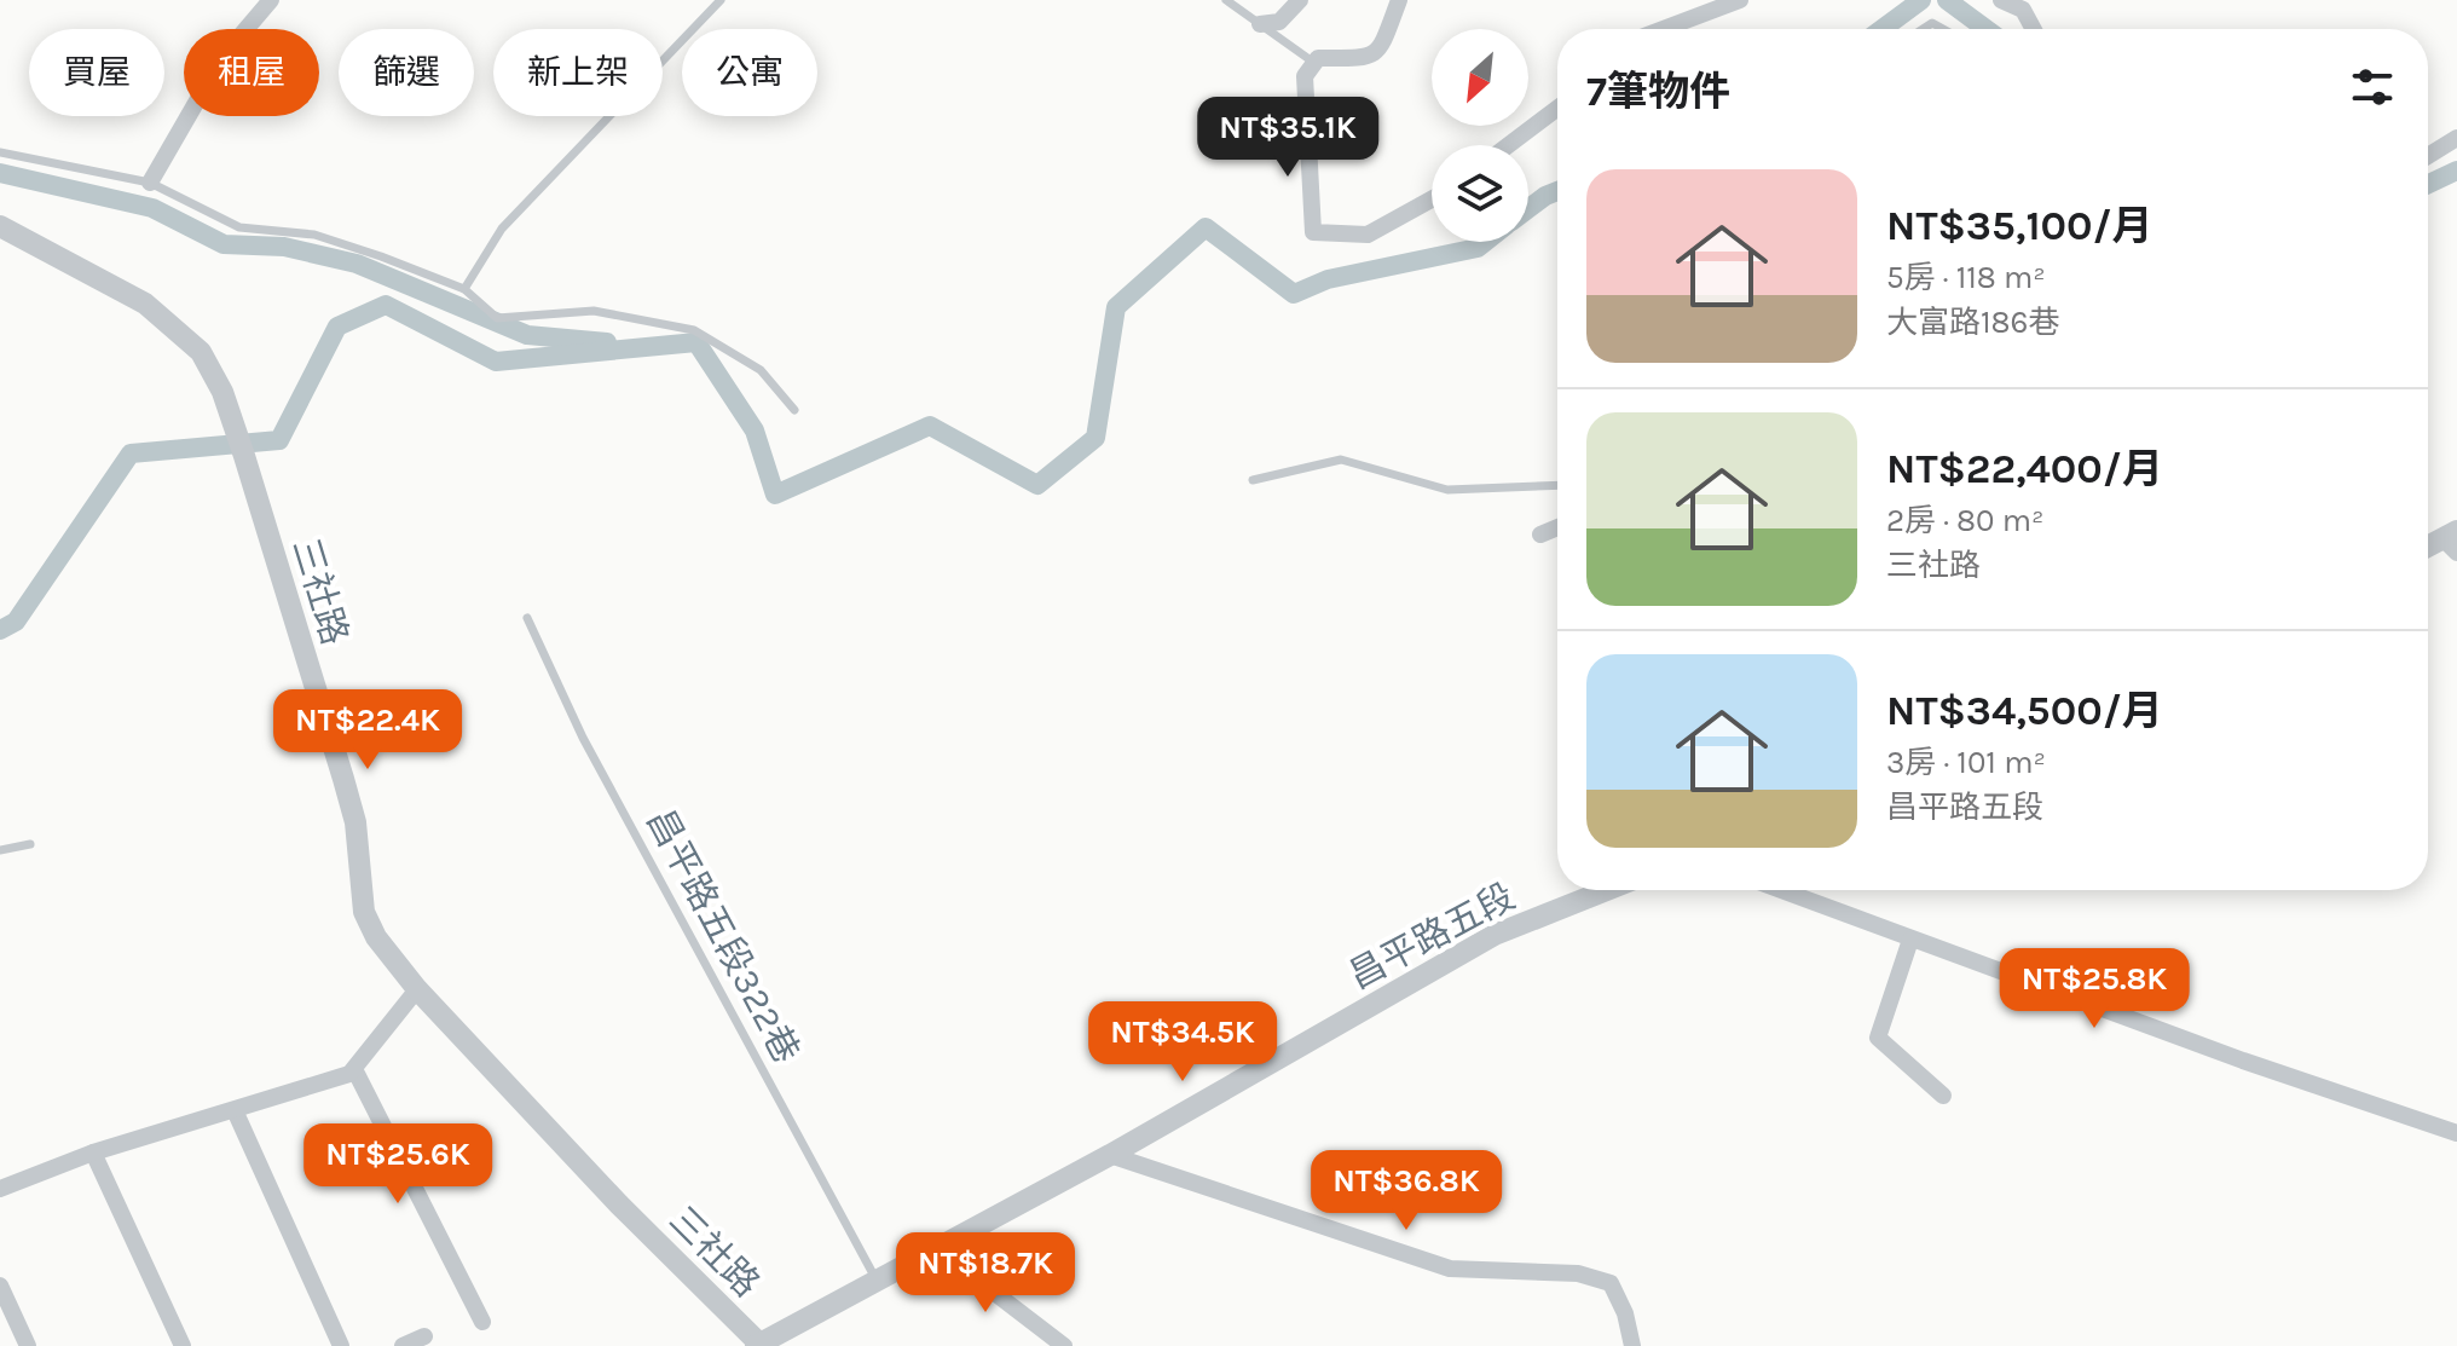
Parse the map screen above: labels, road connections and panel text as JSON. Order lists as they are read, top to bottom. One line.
{"streets":{"street":["三社路","昌平路五段"],"lane":["昌平路五段322巷"]},"crossings":[["三社路","昌平路五段"],["昌平路五段322巷","昌平路五段"]],"north":"bottom left","page":{"chip":["買屋","租屋","篩選","新上架","公寓"],"heading":"7筆物件","price":["NT$35.1K","NT$22.4K","NT$25.8K","NT$34.5K","NT$25.6K","NT$36.8K","NT$18.7K"],"list":[{"name":"NT$35,100/月","note":"5房 · 118 m² · 大富路186巷"},{"name":"NT$22,400/月","note":"2房 · 80 m² · 三社路"},{"name":"NT$34,500/月","note":"3房 · 101 m² · 昌平路五段"}]}}
